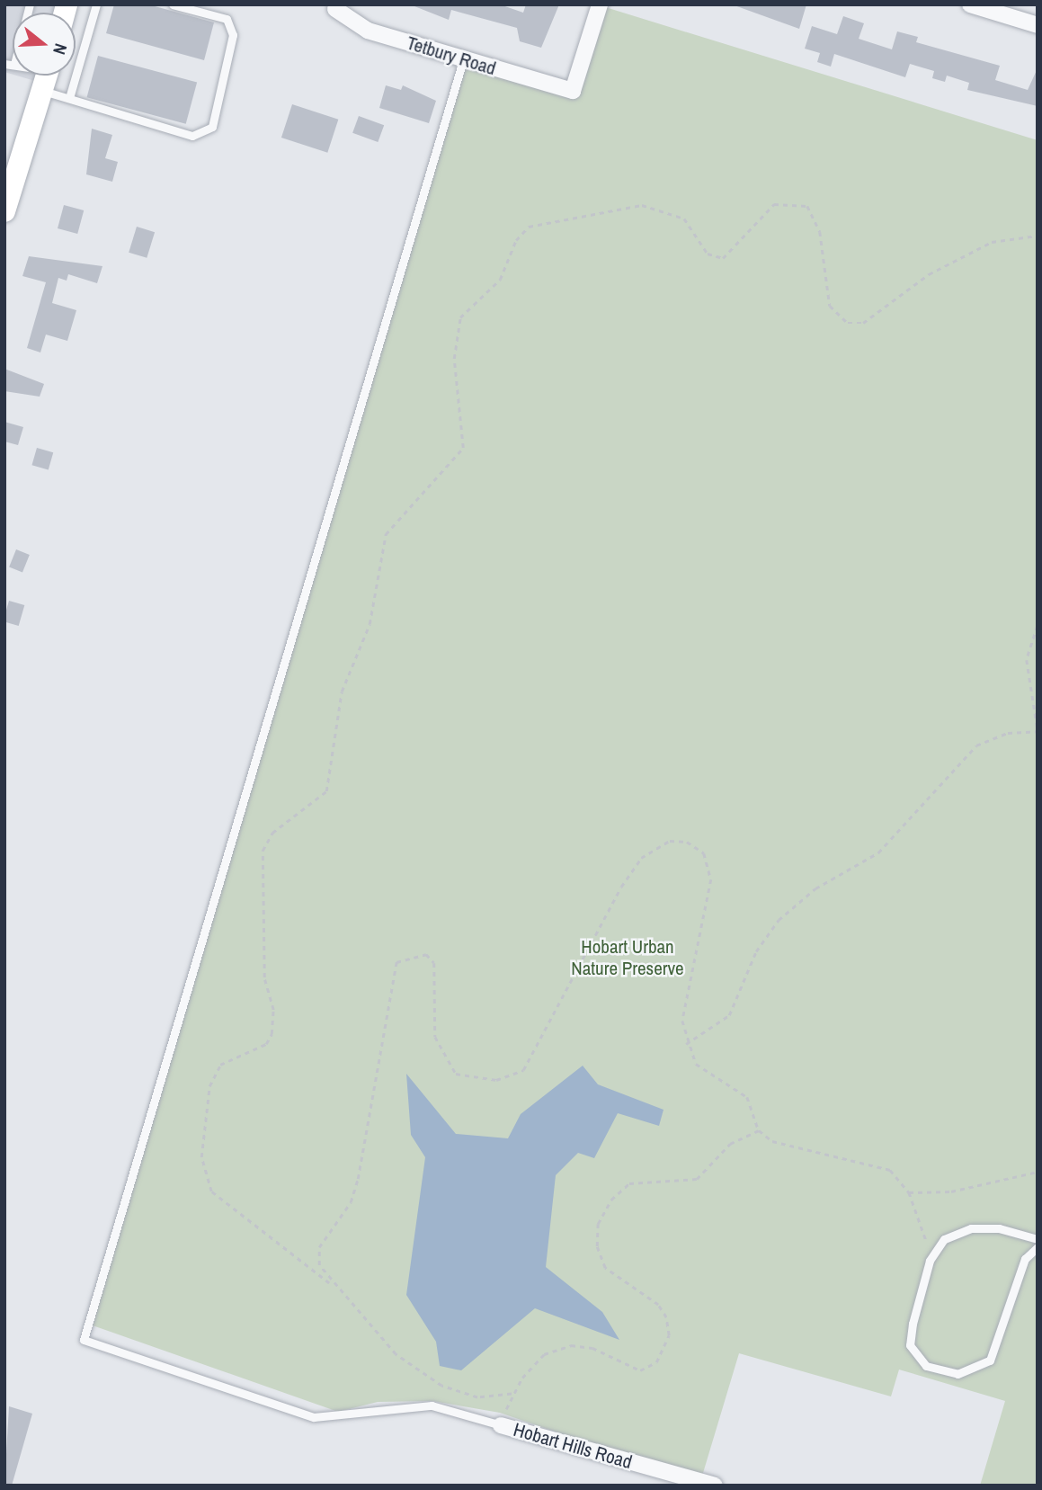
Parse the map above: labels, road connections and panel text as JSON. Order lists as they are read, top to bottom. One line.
{"streets":{"street":["Tetbury Road","Hobart Hills Road"]},"parks":["Hobart Urban Nature Preserve"],"north":"right"}
